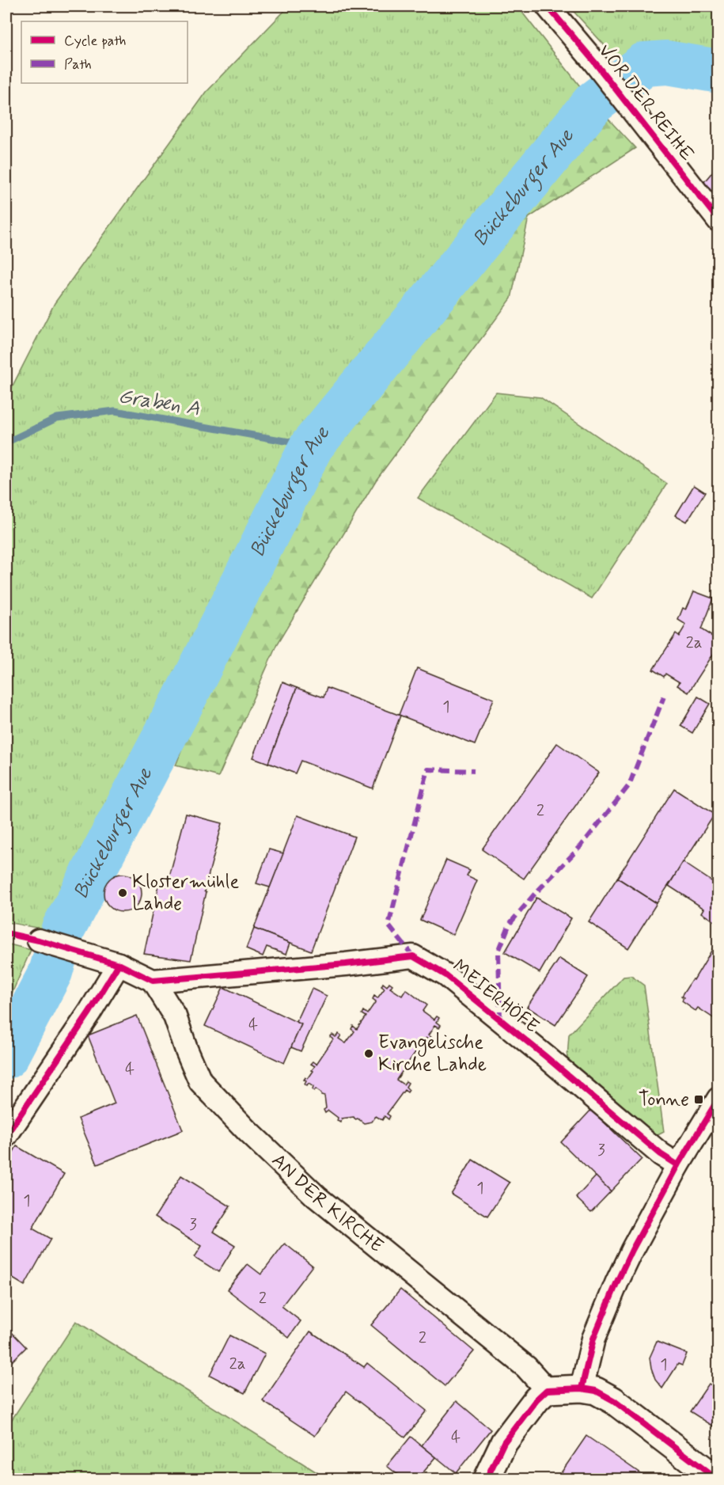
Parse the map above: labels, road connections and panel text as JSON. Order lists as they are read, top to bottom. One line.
{"streets":{"street":["VOR DER REIHE","MEIERHÖFE","AN DER KIRCHE"]},"crossings":[["MEIERHÖFE","AN DER KIRCHE"]],"water":["Bückeburger Aue","Graben A"],"places":{"other":["Klostermühle Lahde","Evangelische Kirche Lahde"],"transit":["Tonne"]},"house_numbers":["2a","1","2","4","4","3","1","1","3","2","2","2a","1","4"],"legend":["Cycle path","Path"]}
